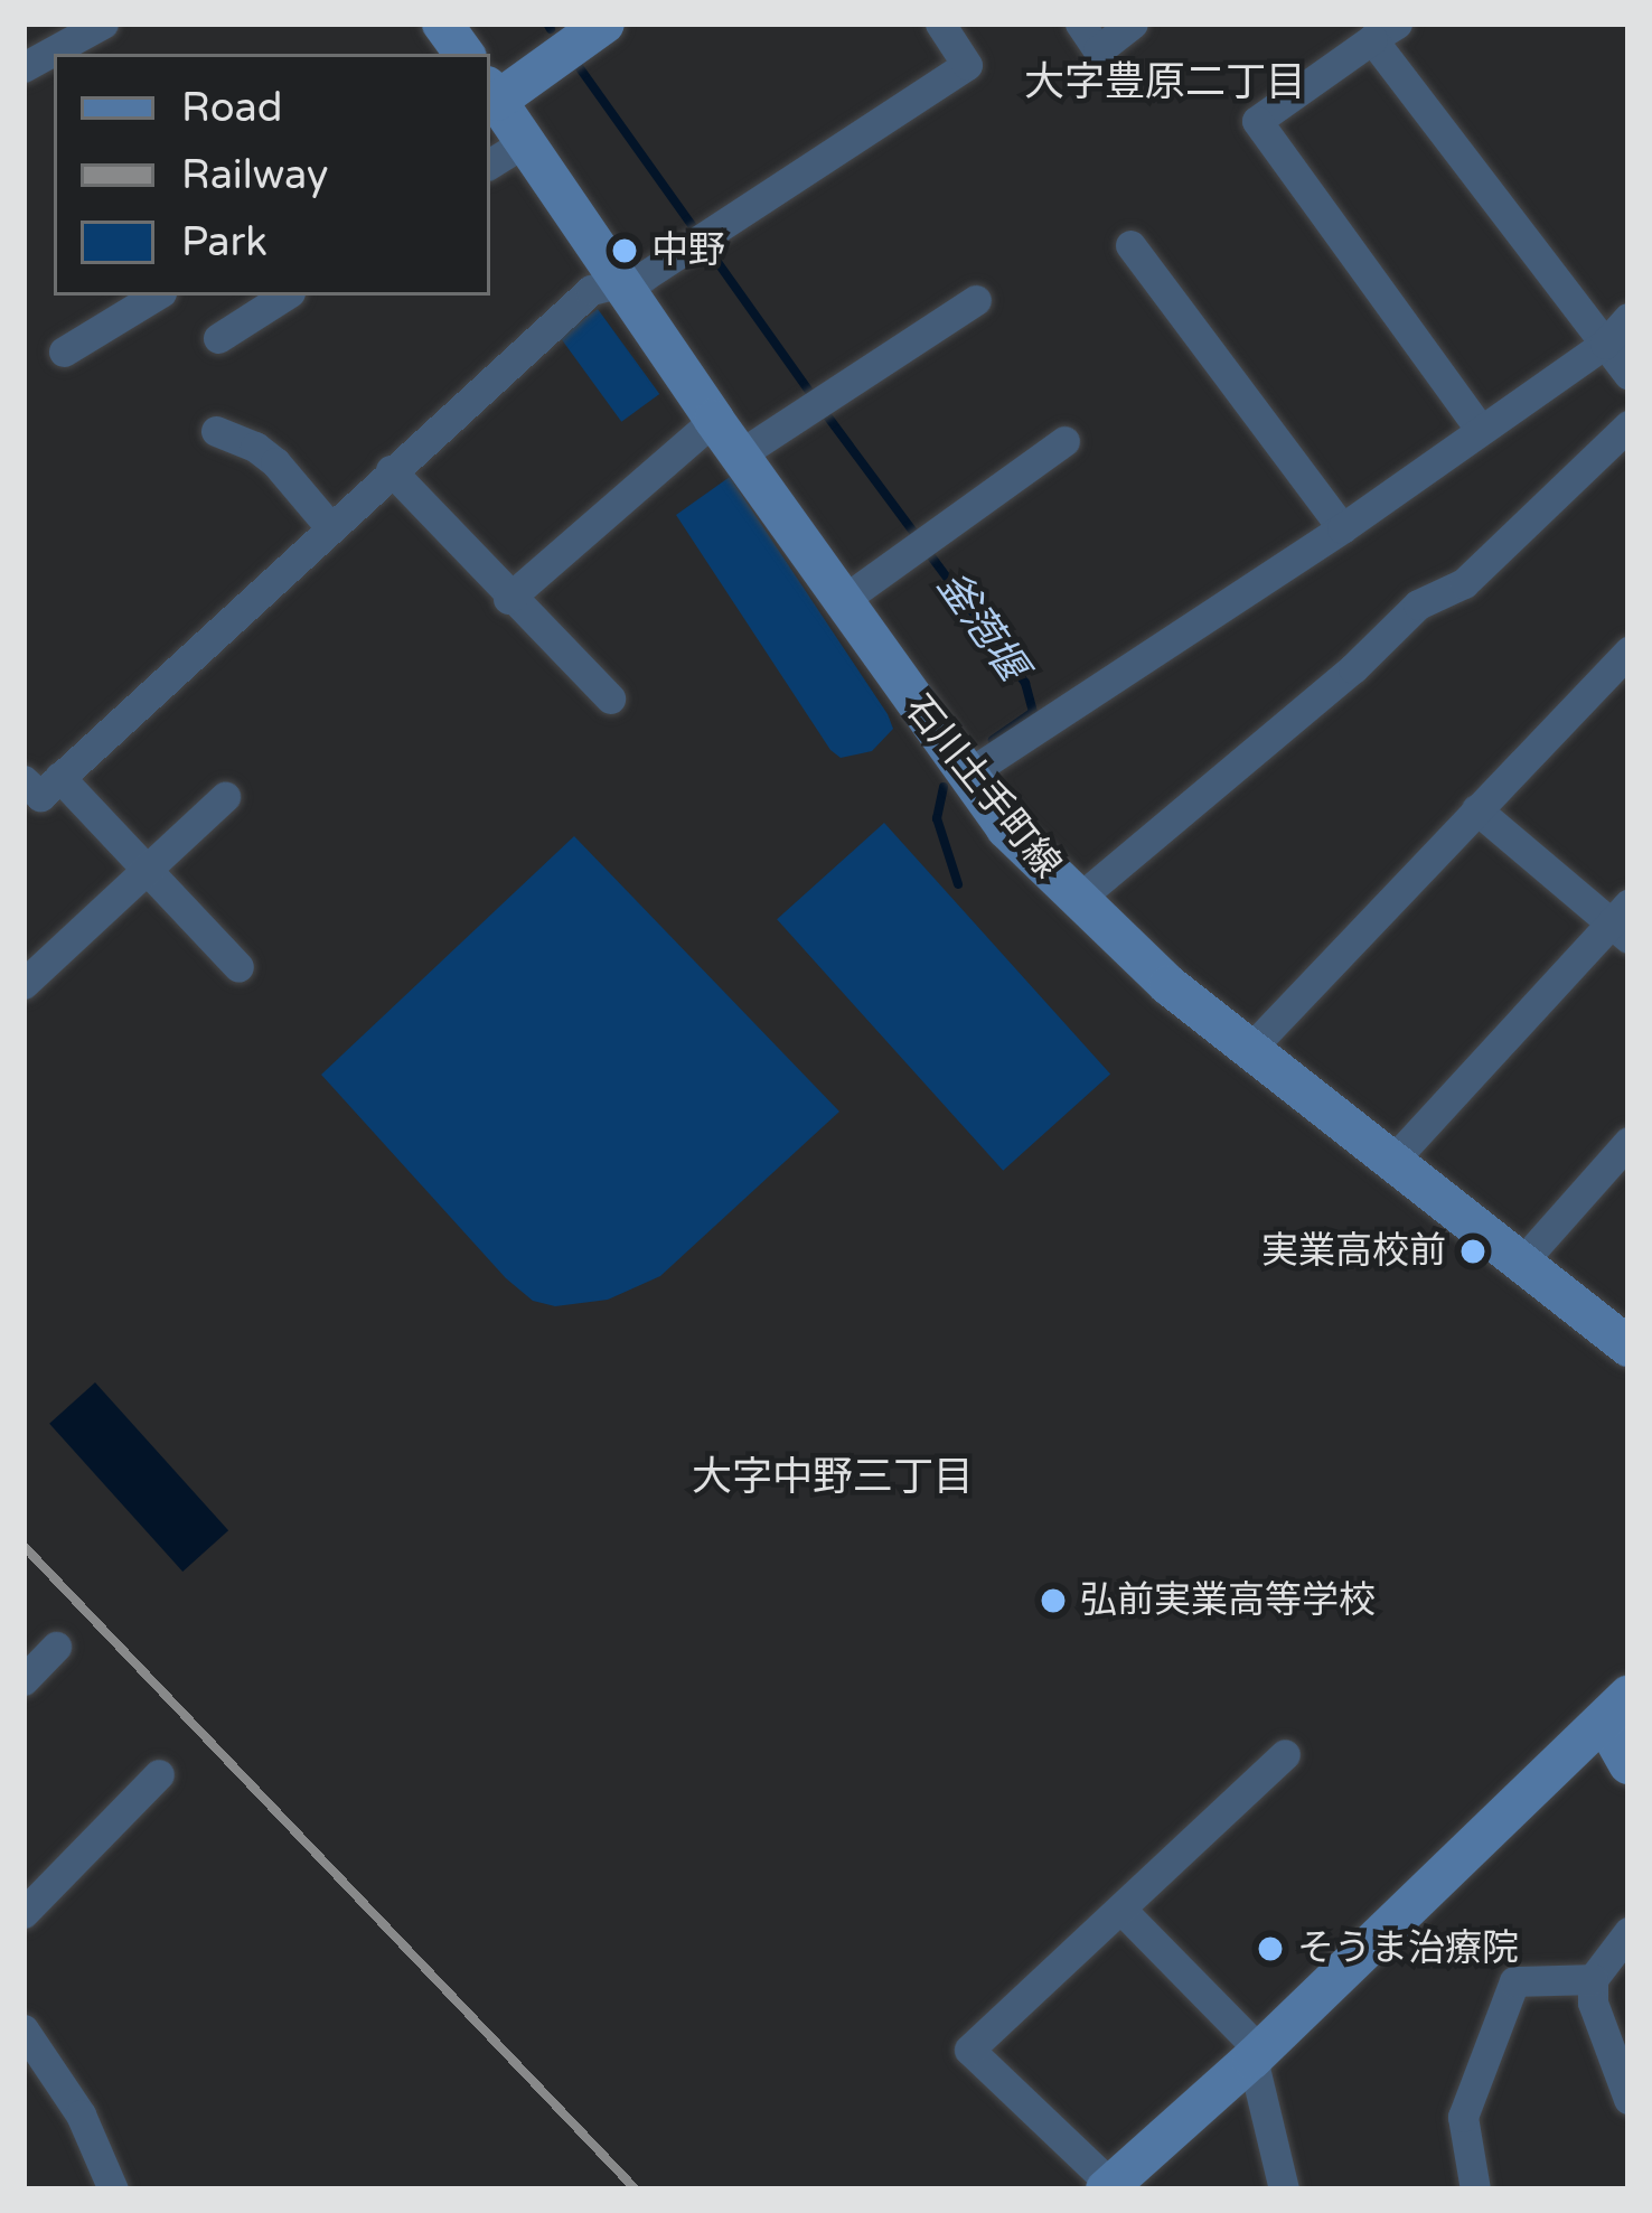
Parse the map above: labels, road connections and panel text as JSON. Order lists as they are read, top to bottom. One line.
{"streets":{"main road":["石川土手町線"]},"districts":["大字豊原二丁目","大字中野三丁目"],"water":["釜萢堰"],"places":["中野","実業高校前","弘前実業高等学校","そうま治療院"],"legend":["Road","Railway","Park"]}
